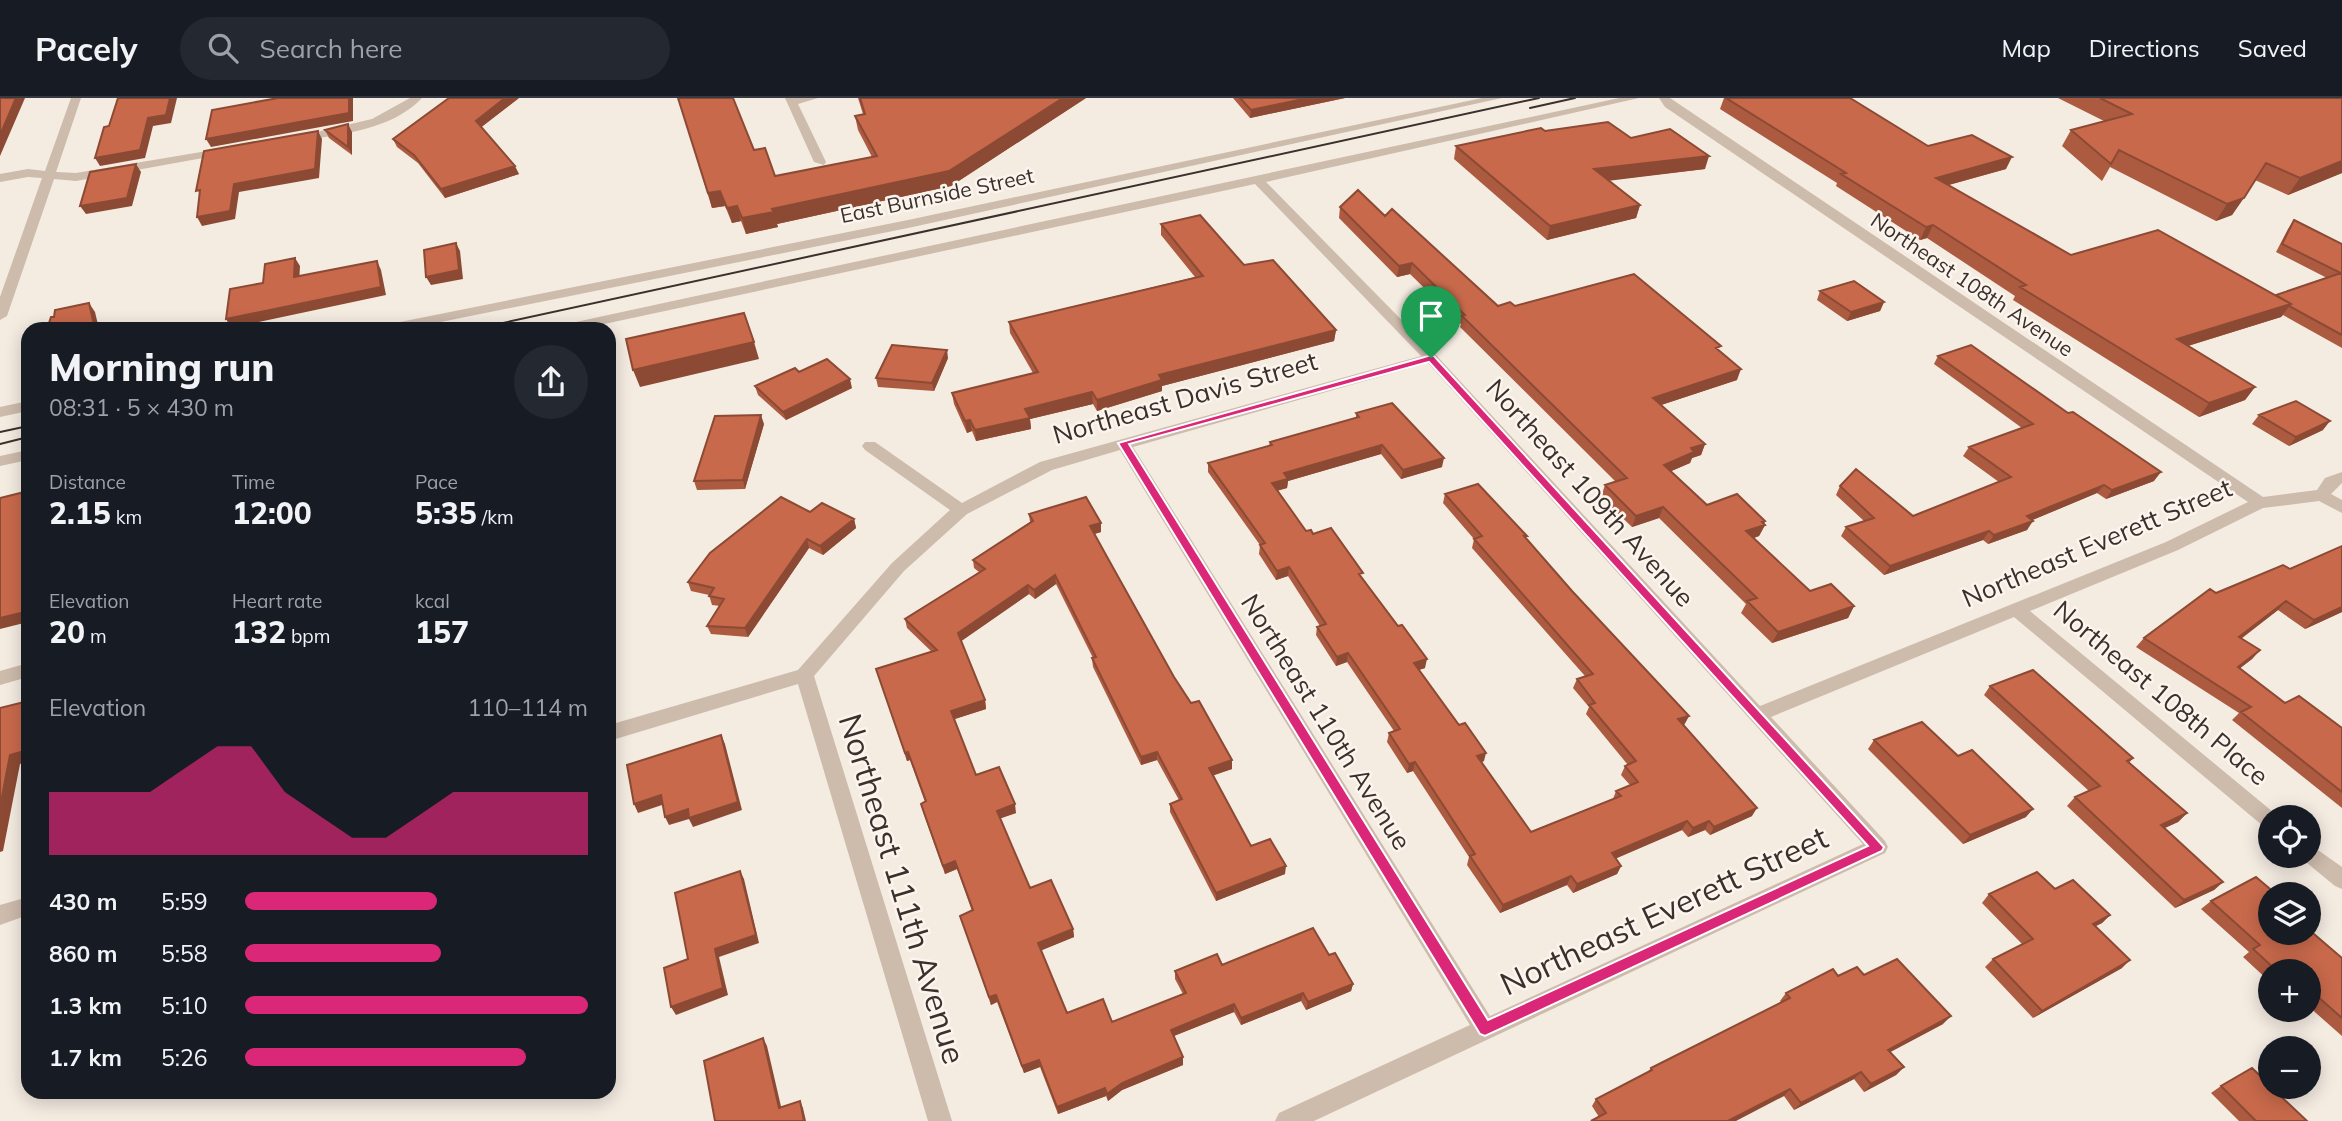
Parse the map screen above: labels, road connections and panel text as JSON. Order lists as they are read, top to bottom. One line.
{"streets":{"street":["East Burnside Street","Northeast 108th Avenue","Northeast Davis Street","Northeast 109th Avenue","Northeast Everett Street","Northeast 108th Place","Northeast 110th Avenue","Northeast 111th Avenue"]},"crossings":[["East Burnside Street","Northeast 109th Avenue"],["Northeast 108th Avenue","Northeast Everett Street"],["Northeast Davis Street","Northeast 109th Avenue"],["Northeast Davis Street","Northeast 110th Avenue"],["Northeast Davis Street","Northeast 111th Avenue"],["Northeast 109th Avenue","Northeast Everett Street"],["Northeast Everett Street","Northeast 108th Place"],["Northeast Everett Street","Northeast 110th Avenue"]],"page":{"header":"Pacely","search":"Search here","nav":["Map","Directions","Saved"],"heading":["Morning run","08:31 · 5 × 430 m"],"stats":[["Distance","2.15 km"],["Time","12:00"],["Pace","5:35 /km"],["Elevation","20 m"],["Heart rate","132 bpm"],["kcal","157"]],"chart":["Elevation","110–114 m"],"map_buttons":["+","−"],"list":[{"name":"430 m","note":"5:59"},{"name":"860 m","note":"5:58"},{"name":"1.3 km","note":"5:10"},{"name":"1.7 km","note":"5:26"}]}}
